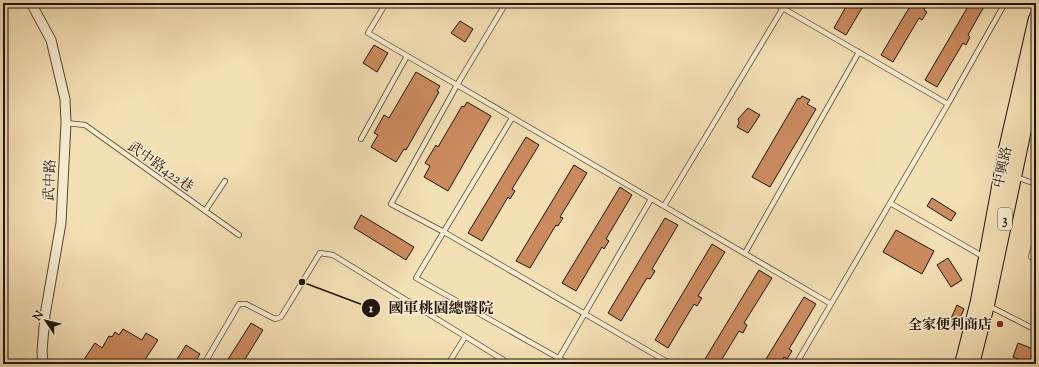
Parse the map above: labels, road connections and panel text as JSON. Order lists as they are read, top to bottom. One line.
{"streets":{"main road":["中興路","3"],"street":["武中路"],"lane":["武中路422巷"]},"crossings":[["武中路422巷","武中路"]],"places":["國軍桃園總醫院","全家便利商店"],"north":"top left"}
